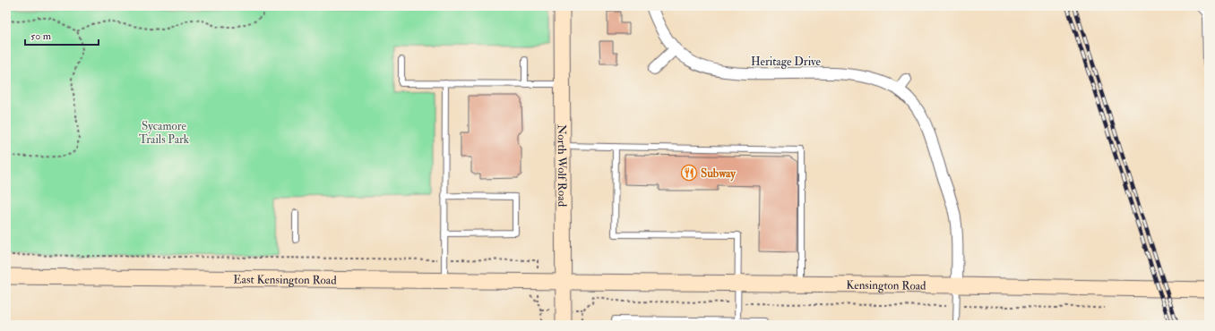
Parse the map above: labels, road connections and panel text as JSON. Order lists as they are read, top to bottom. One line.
{"streets":{"main road":["North Wolf Road","East Kensington Road","Kensington Road"],"street":["Heritage Drive"]},"crossings":[["Heritage Drive","Kensington Road"],["North Wolf Road","East Kensington Road"],["North Wolf Road","Kensington Road"],["East Kensington Road","Kensington Road"]],"parks":["Sycamore Trails Park"],"places":{"restaurant":["Subway"]},"scale_bar":"50 m"}
